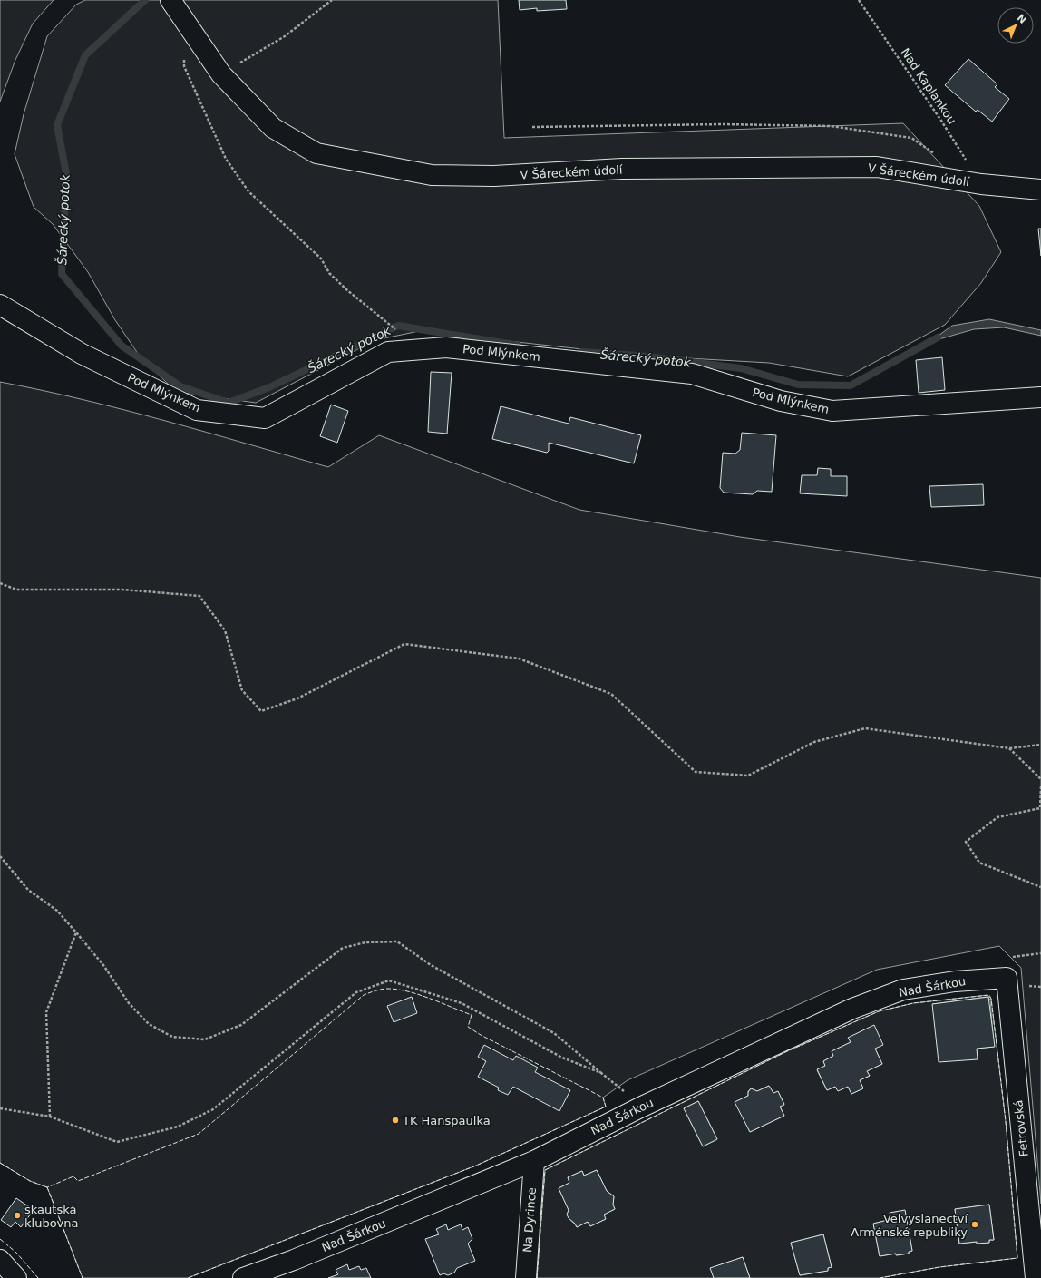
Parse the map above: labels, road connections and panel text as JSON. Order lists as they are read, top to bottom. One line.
{"streets":{"street":["V Šáreckém údolí","Pod Mlýnkem","Nad Šárkou","Fetrovská","Na Dyrince"],"path":["Nad Kaplankou"]},"crossings":[["Nad Kaplankou","V Šáreckém údolí"],["Nad Šárkou","Fetrovská"],["Nad Šárkou","Na Dyrince"]],"water":["Šárecký potok"],"places":["TK Hanspaulka","skautská klubovna","Velvyslanectví Arménské republiky"],"north":"top right"}
